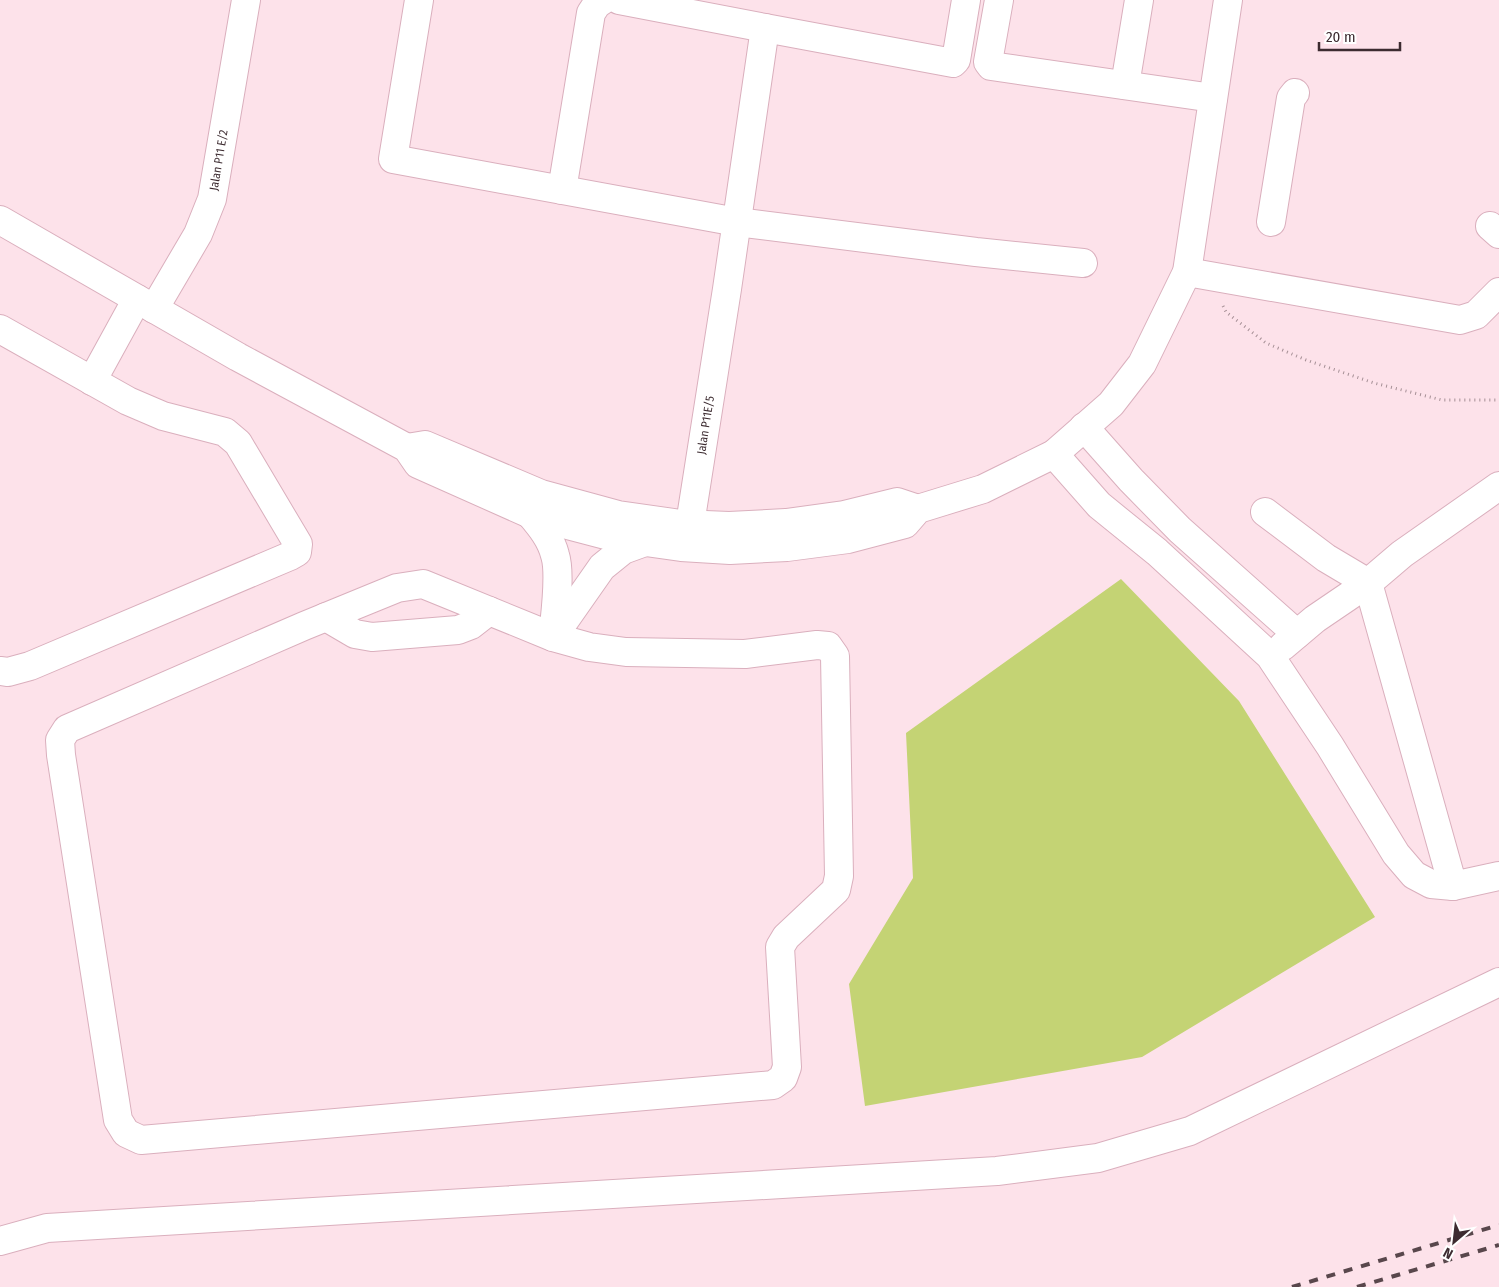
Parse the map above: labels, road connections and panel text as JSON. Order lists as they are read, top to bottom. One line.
{"streets":{"street":["Jalan P11 E/2","Jalan P11E/5"]},"scale_bar":"20 m","north":"bottom left"}
